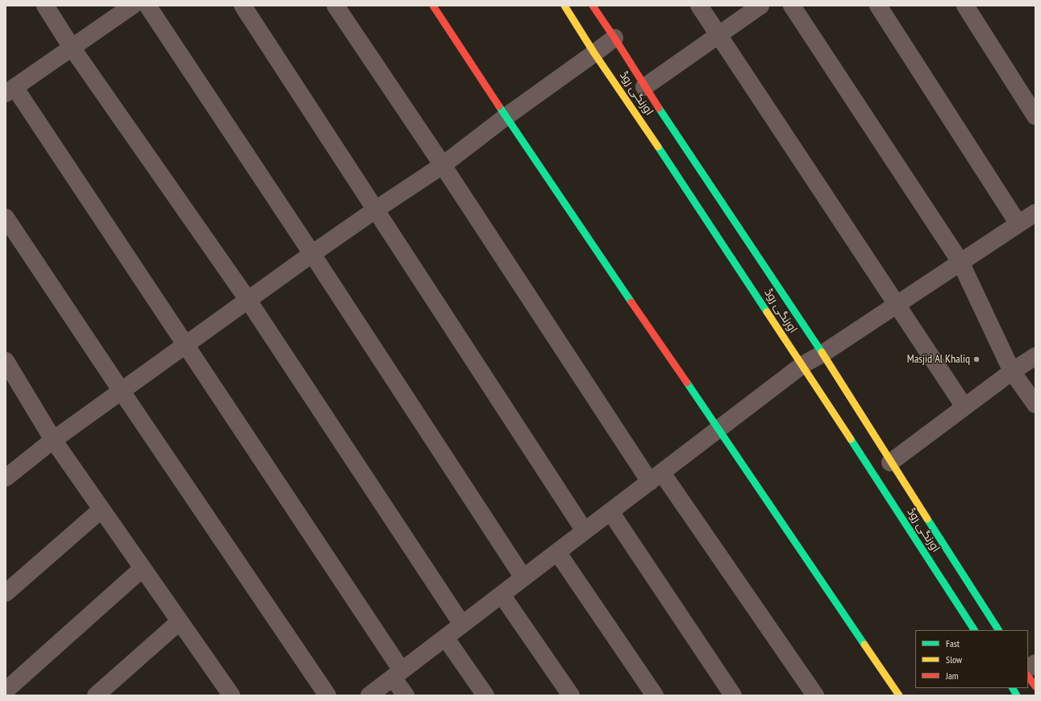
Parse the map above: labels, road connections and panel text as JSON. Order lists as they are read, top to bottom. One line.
{"streets":{"main road":["اورنگی روڈ"]},"places":["Masjid Al Khaliq"],"legend":["Fast","Slow","Jam"]}
